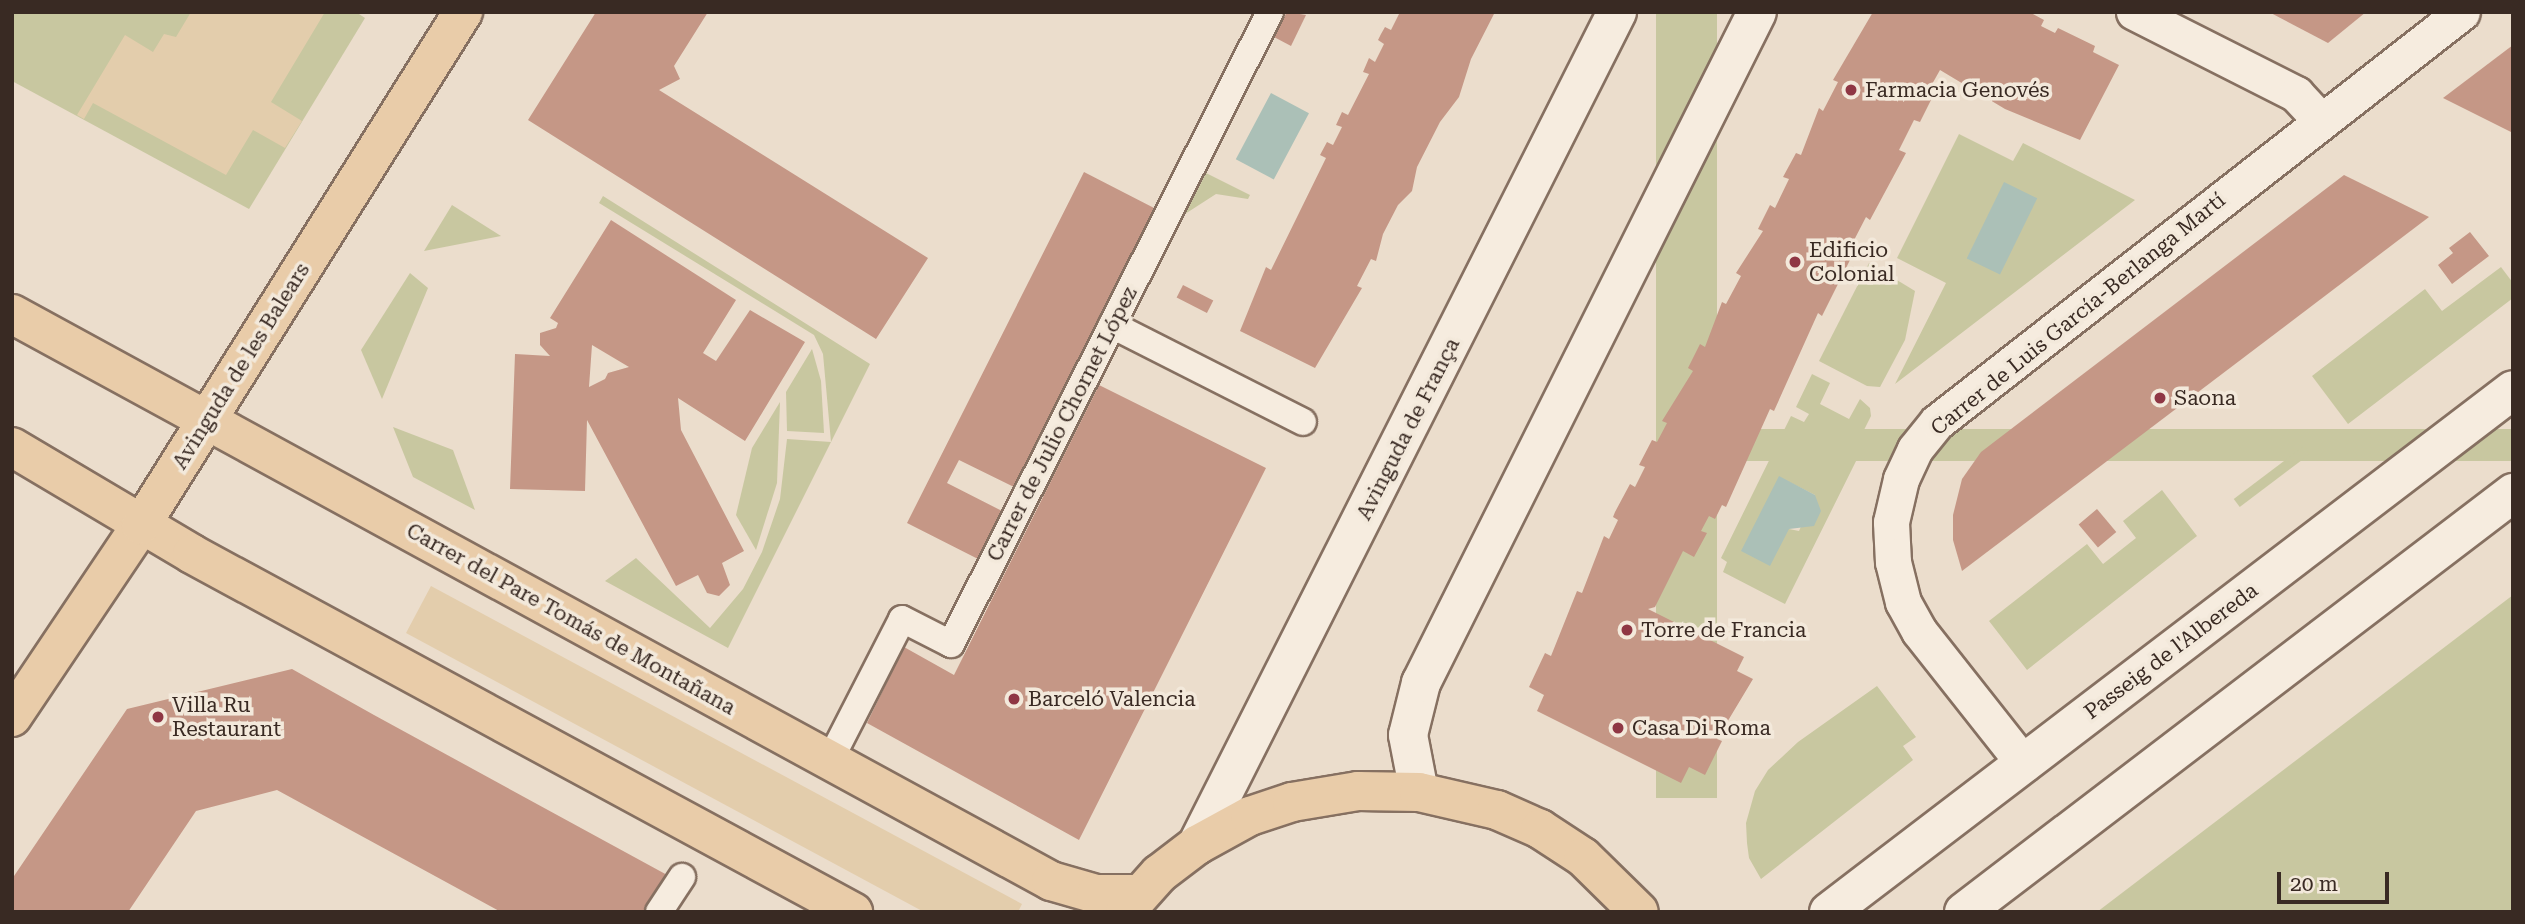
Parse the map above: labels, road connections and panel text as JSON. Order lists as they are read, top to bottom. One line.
{"streets":{"main road":["Avinguda de les Balears","Avinguda de França","Carrer del Pare Tomás de Montañana","Passeig de l'Albereda"],"street":["Carrer de Luis García-Berlanga Martí","Carrer de Julio Chornet López"]},"crossings":[["Carrer de Luis García-Berlanga Martí","Passeig de l'Albereda"],["Avinguda de les Balears","Carrer del Pare Tomás de Montañana"],["Carrer de Julio Chornet López","Carrer del Pare Tomás de Montañana"]],"places":["Farmacia Genovés","Edificio Colonial","Saona","Torre de Francia","Barceló Valencia","Villa Ru Restaurant","Casa Di Roma"],"scale_bar":"20 m"}
